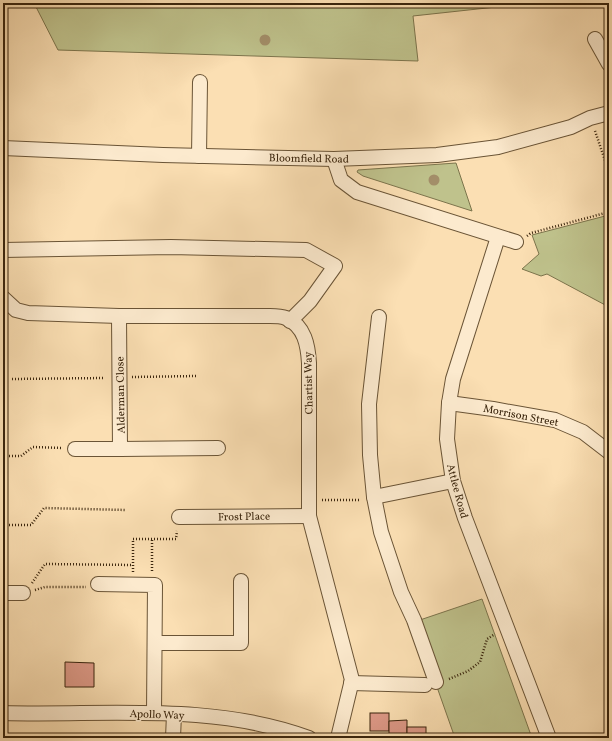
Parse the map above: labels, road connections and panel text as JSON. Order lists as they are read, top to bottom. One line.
{"streets":{"street":["Bloomfield Road","Chartist Way","Alderman Close","Morrison Street","Attlee Road","Frost Place","Apollo Way"]},"crossings":[["Chartist Way","Frost Place"],["Morrison Street","Attlee Road"]]}
